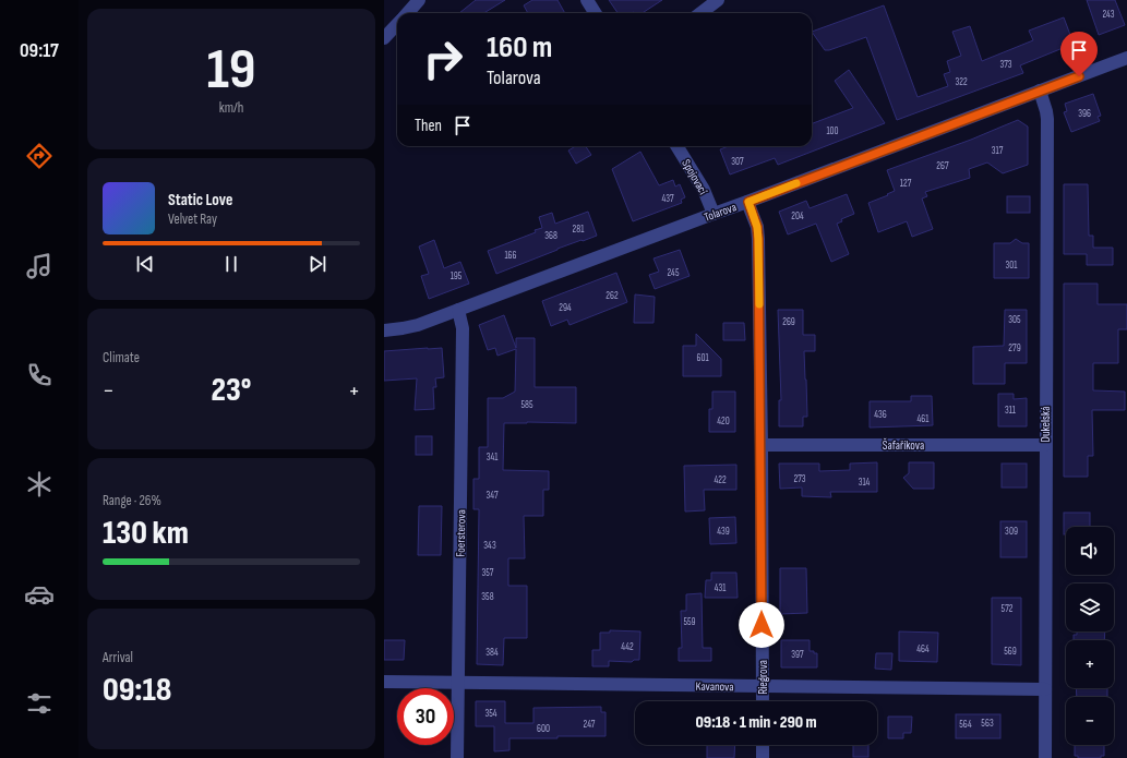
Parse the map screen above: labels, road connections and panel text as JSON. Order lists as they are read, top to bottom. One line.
{"streets":{"street":["Spojovací","Tolarova","Dukelská","Šafaříkova","Foersterova","Riegrova","Kavanova"]},"crossings":[["Spojovací","Tolarova"],["Tolarova","Dukelská"],["Tolarova","Foersterova"],["Tolarova","Riegrova"],["Dukelská","Šafaříkova"],["Dukelská","Kavanova"],["Šafaříkova","Riegrova"],["Foersterova","Kavanova"],["Riegrova","Kavanova"]],"house_numbers":["243","373","322","396","100","317","307","267","127","437","204","281","368","166","301","245","195","262","294","305","269","279","601","585","311","436","461","420","341","273","422","314","347","439","309","343","357","431","358","572","559","442","464","569","384","397","354","563","247","564","600"],"page":{"tabs":"09:17","tile":[["19","km/h"],"Climate",["Range · 26%","130 km"],["Arrival","09:18"]],"turn":["160 m","Tolarova"],"then":"Then","song":["Static Love","Velvet Ray"],"heat":["−","23°","+"],"map_buttons":["+","−"],"limit":"30","trip":"09:18 · 1 min · 290 m"}}
